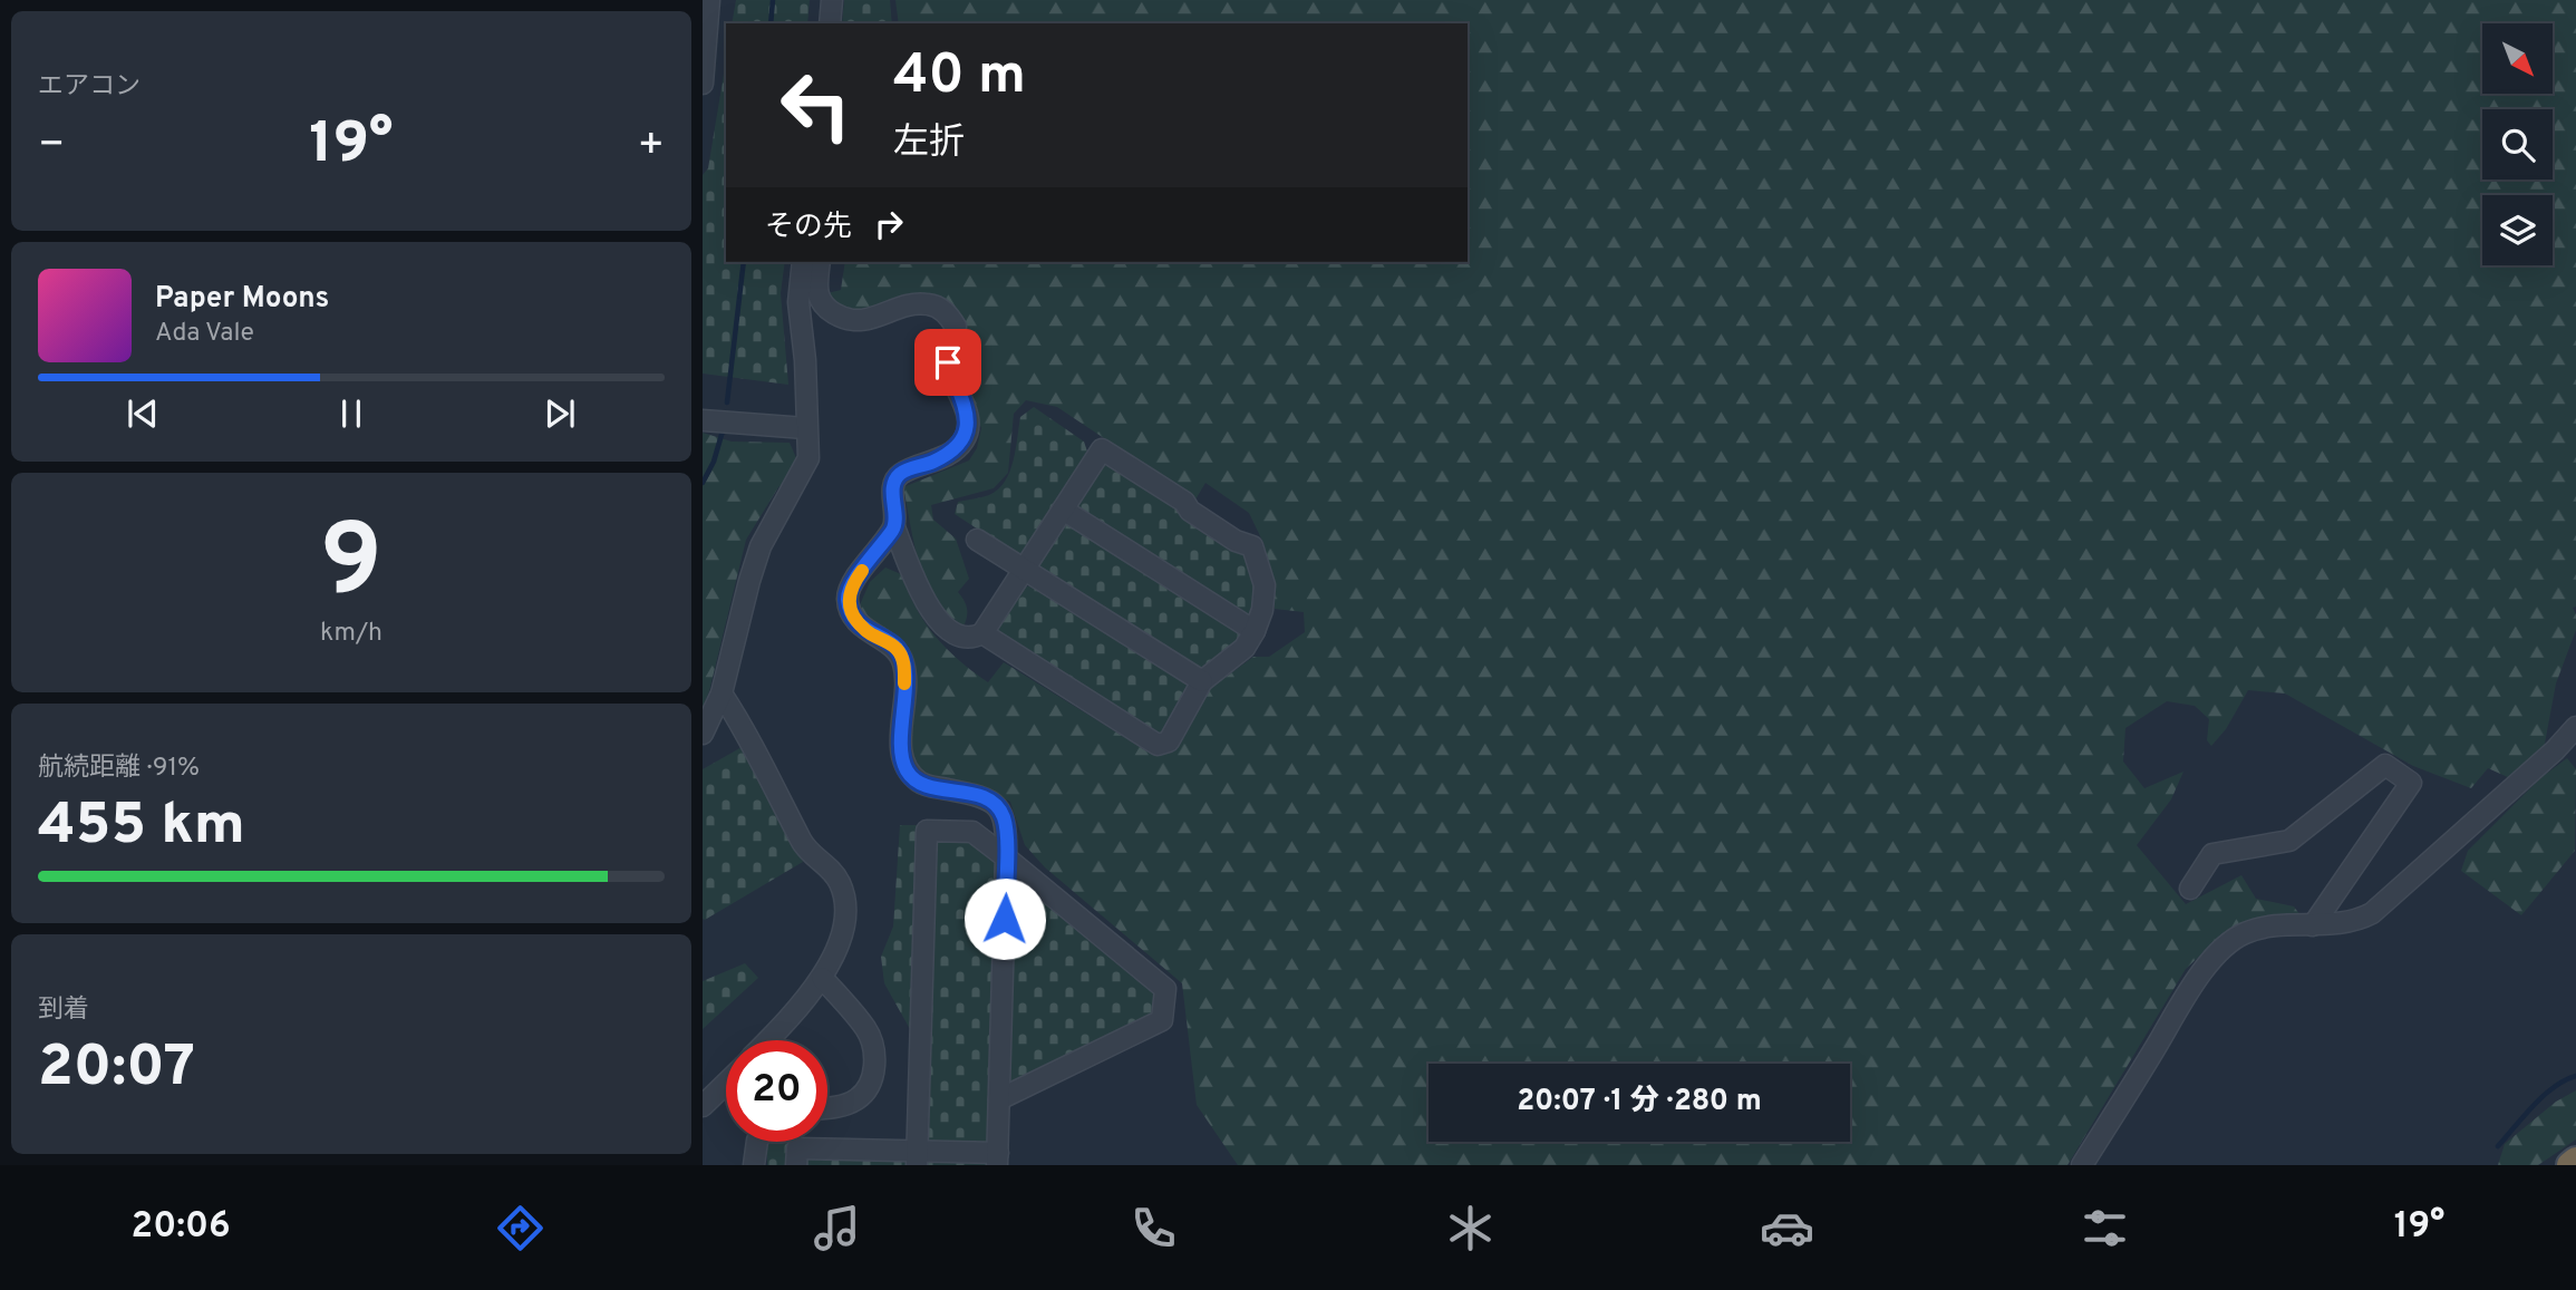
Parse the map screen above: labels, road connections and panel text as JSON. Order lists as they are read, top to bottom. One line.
{"north":"bottom right","page":{"tile":["エアコン",["9","km/h"],["航続距離 · 91%","455 km"],["到着","20:07"]],"turn":["40 m","左折"],"heat":["−","19°","+"],"then":"その先","song":["Paper Moons","Ada Vale"],"limit":"20","trip":"20:07 · 1 分 · 280 m","tabs":["20:06","19°"]}}
